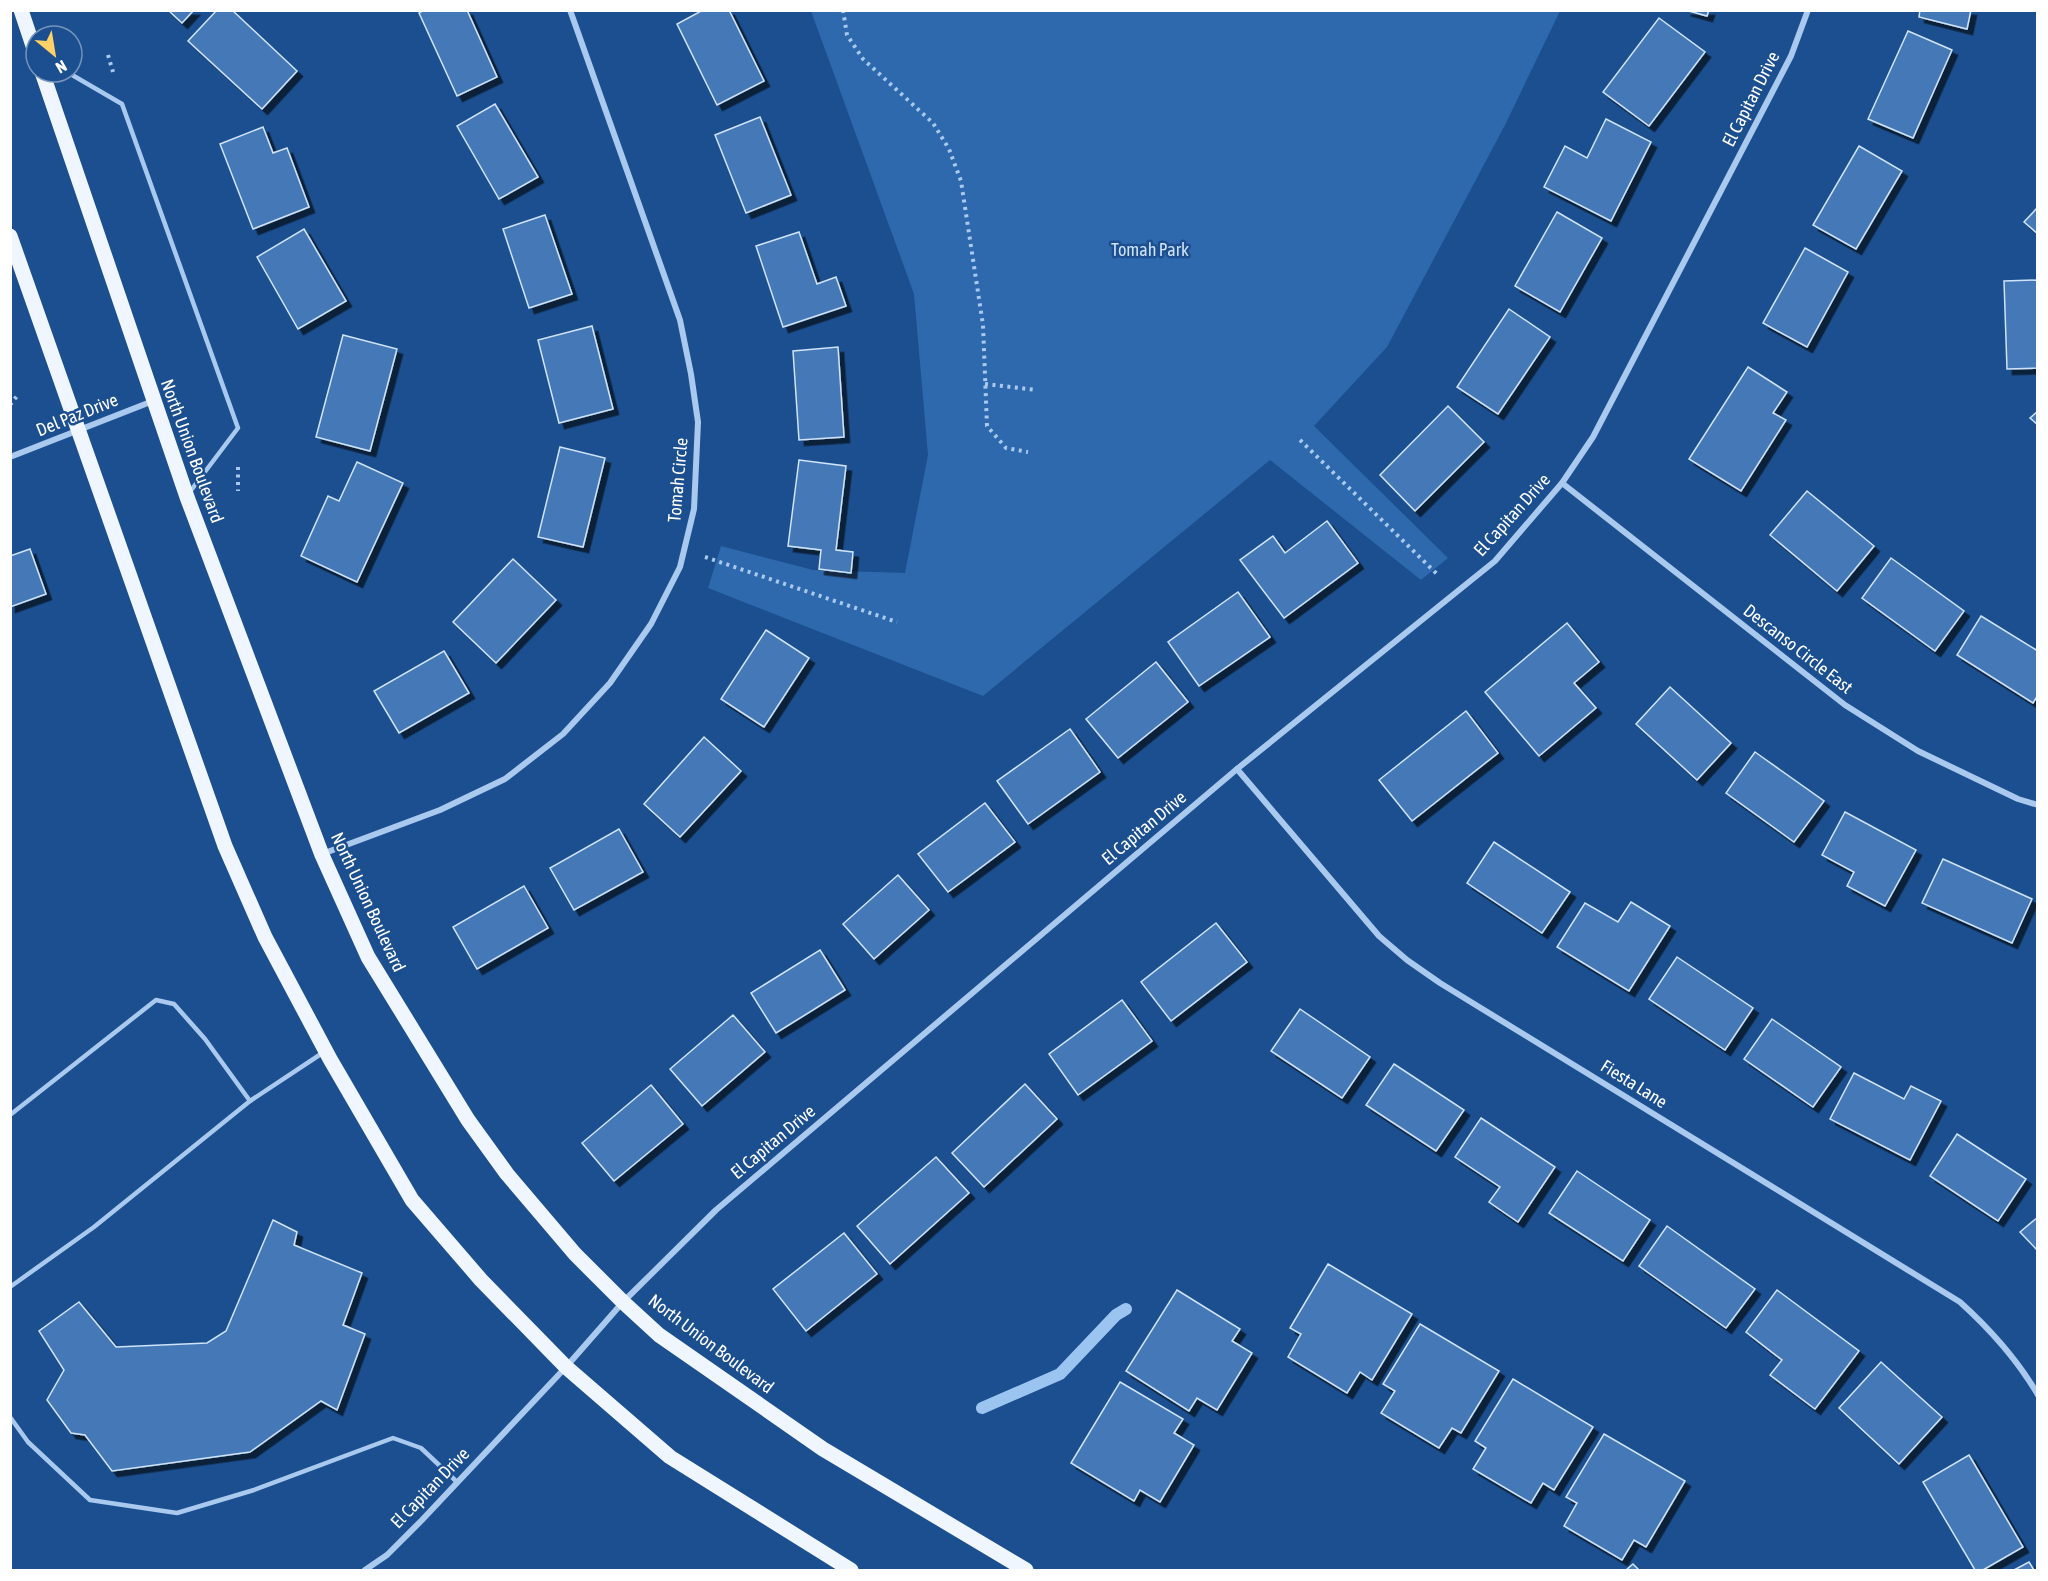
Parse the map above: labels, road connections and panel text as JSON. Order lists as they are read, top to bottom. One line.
{"streets":{"main road":["North Union Boulevard"],"street":["El Capitan Drive","Del Paz Drive","Tomah Circle","Descanso Circle East","Fiesta Lane"]},"crossings":[["El Capitan Drive","North Union Boulevard"],["El Capitan Drive","Descanso Circle East"],["El Capitan Drive","Fiesta Lane"],["Del Paz Drive","North Union Boulevard"],["North Union Boulevard","Tomah Circle"]],"parks":["Tomah Park"],"north":"bottom right"}
